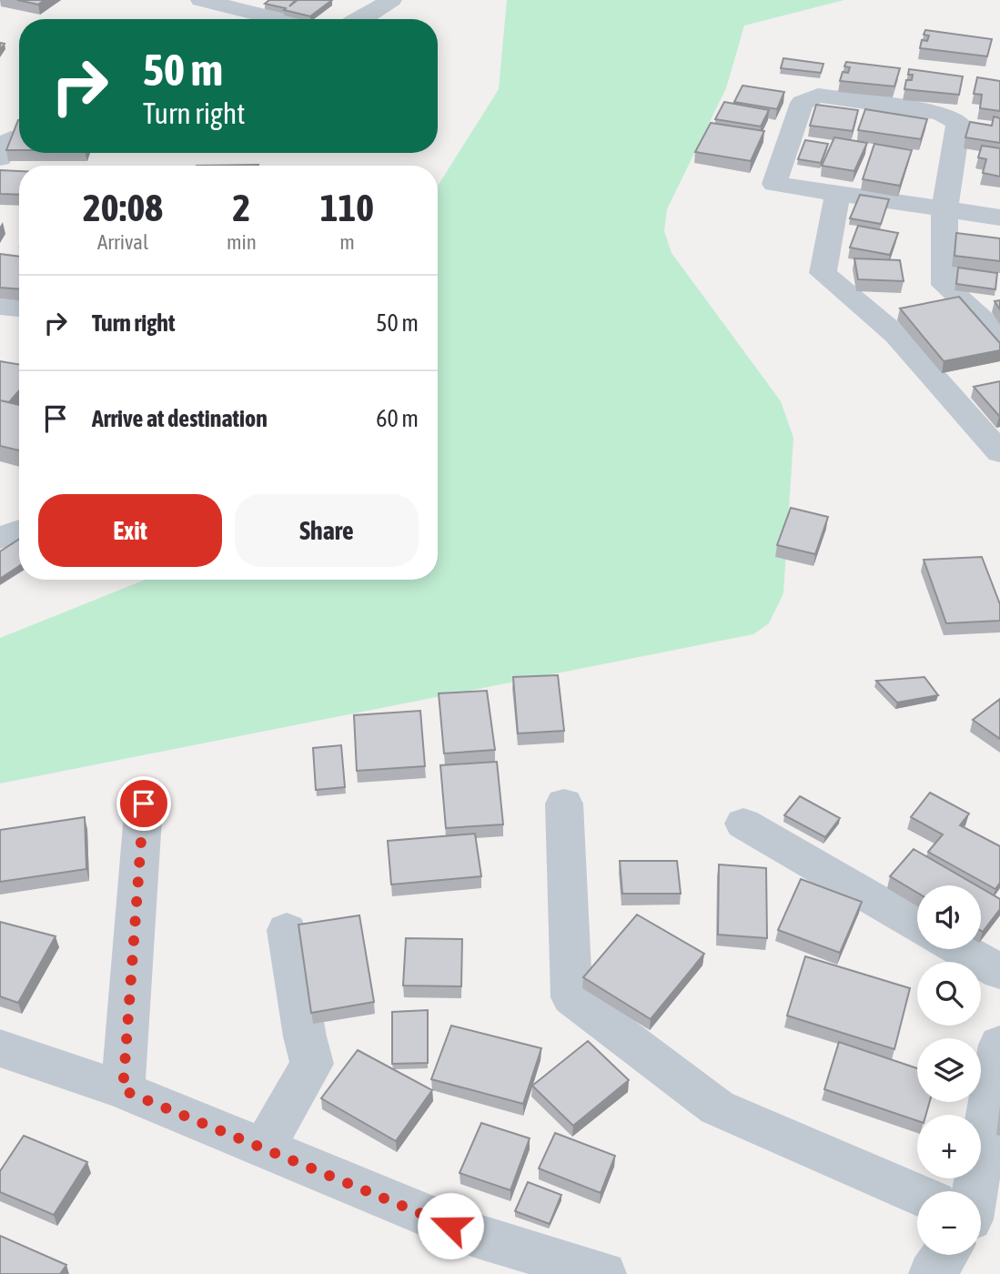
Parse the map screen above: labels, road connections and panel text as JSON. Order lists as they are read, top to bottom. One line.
{"page":{"turn":["50 m","Turn right"],"eta":["20:08","Arrival","2","min","110","m"],"list":[{"name":"Turn right","value":"50 m"},{"name":"Arrive at destination","value":"60 m"}],"buttons":["Exit","Share"],"map_buttons":["+","−"]}}
